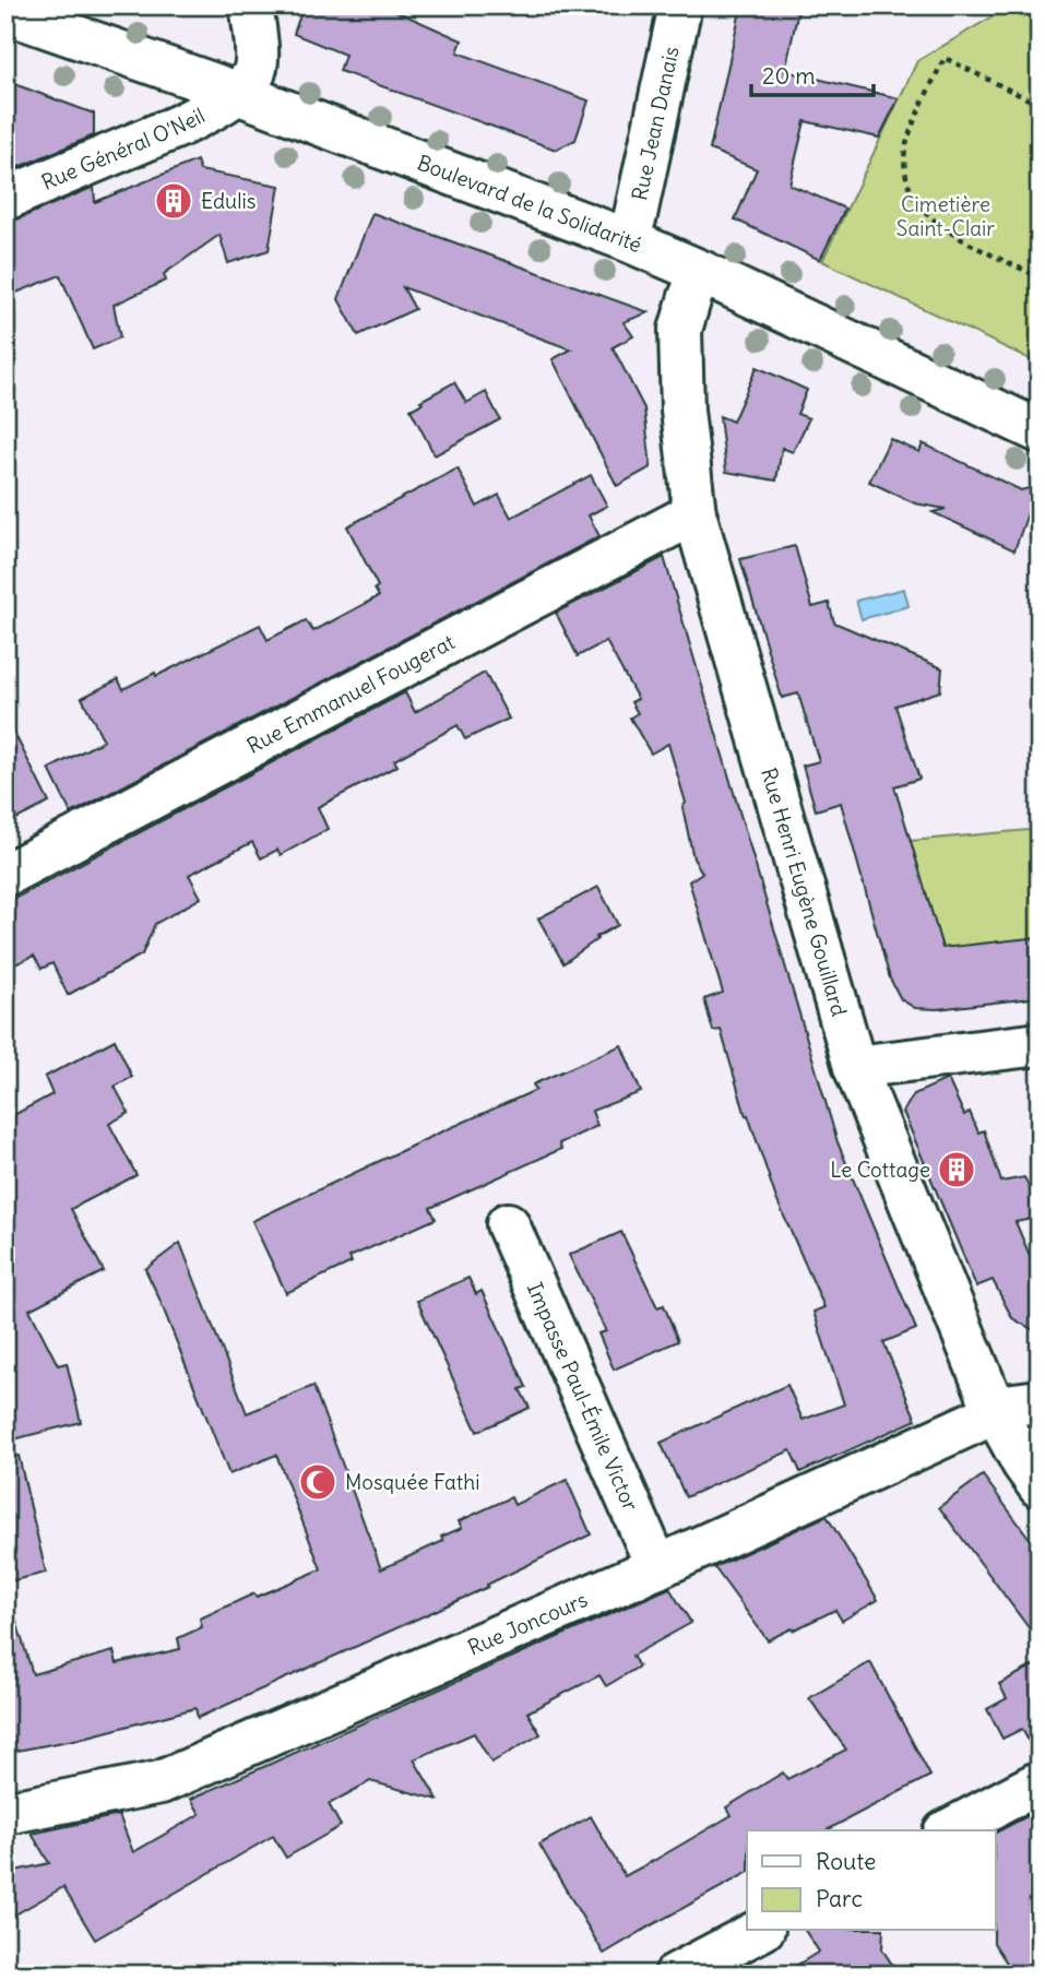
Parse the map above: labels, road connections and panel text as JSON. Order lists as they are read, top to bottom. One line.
{"streets":{"street":["Rue Jean Danais","Rue Général O'Neil","Boulevard de la Solidarité","Rue Emmanuel Fougerat","Rue Henri Eugène Gouillard","Impasse Paul-Émile Victor","Rue Joncours"]},"crossings":[["Rue Jean Danais","Boulevard de la Solidarité"],["Rue Général O'Neil","Boulevard de la Solidarité"],["Boulevard de la Solidarité","Rue Henri Eugène Gouillard"],["Rue Emmanuel Fougerat","Rue Henri Eugène Gouillard"],["Rue Henri Eugène Gouillard","Rue Joncours"],["Impasse Paul-Émile Victor","Rue Joncours"]],"parks":["Cimetière Saint-Clair"],"places":{"building":["Edulis","Le Cottage"],"mosque":["Mosquée Fathi"]},"legend":["Route","Parc"],"scale_bar":"20 m"}
